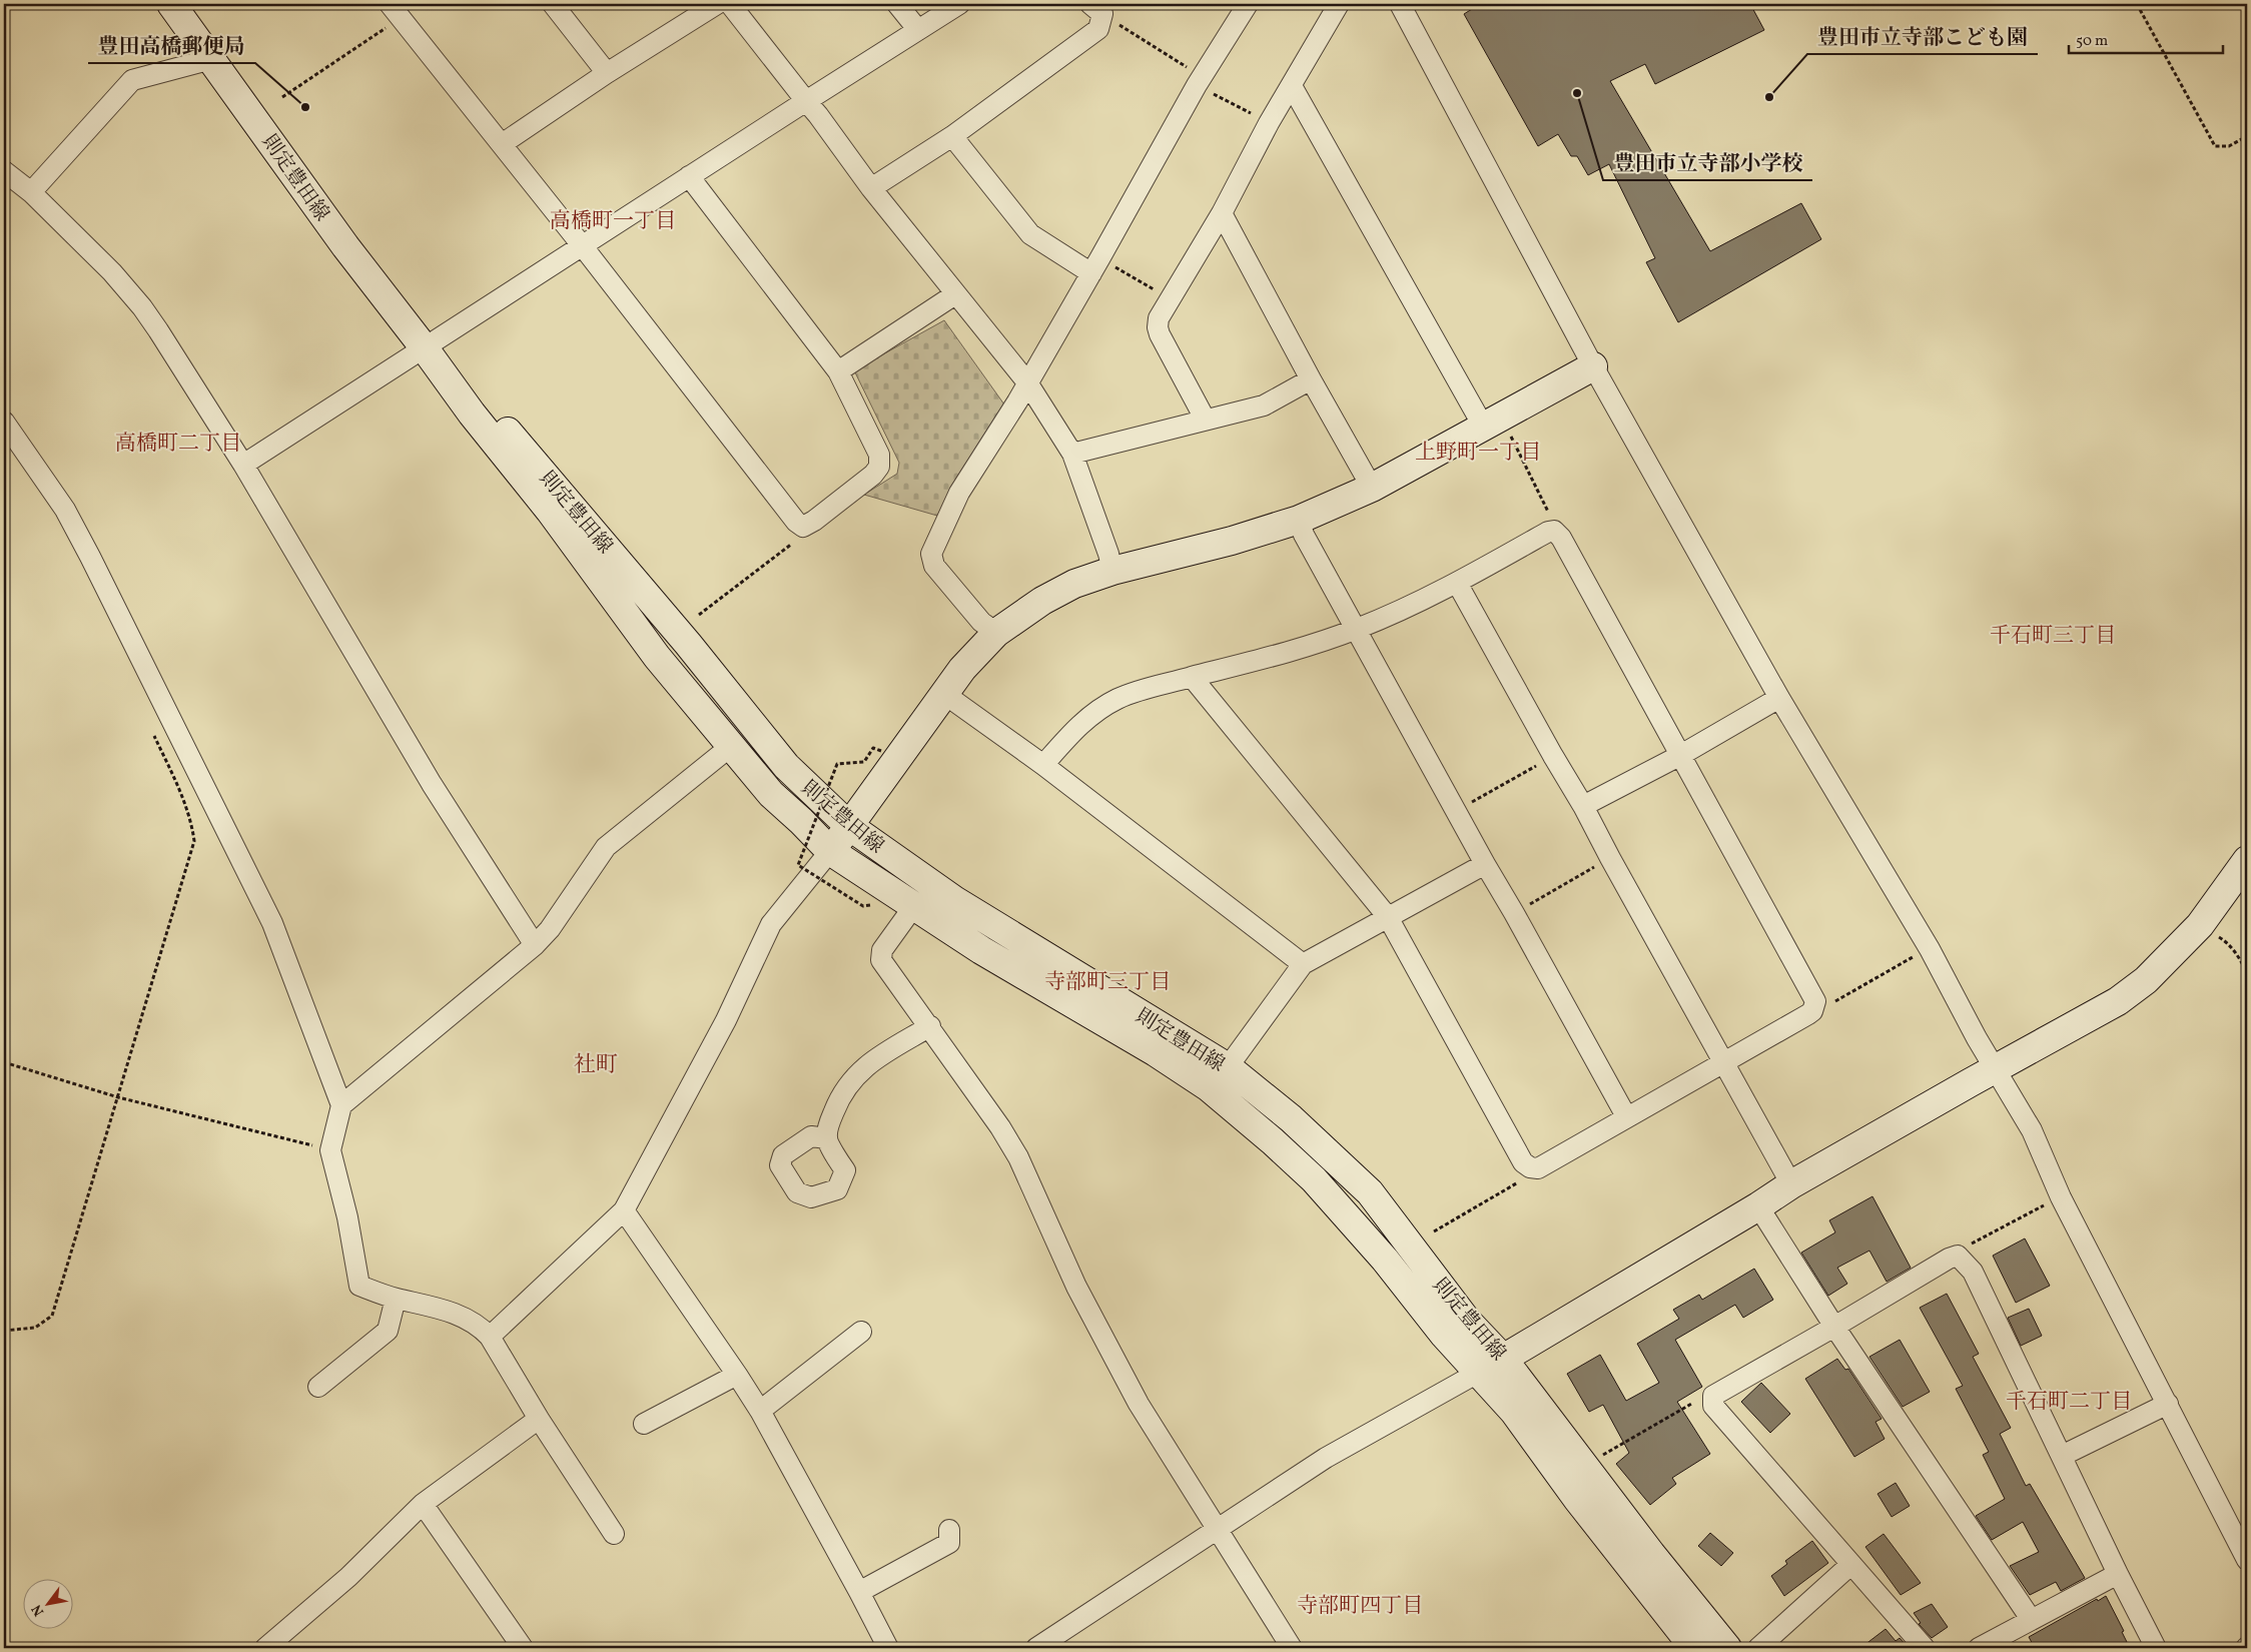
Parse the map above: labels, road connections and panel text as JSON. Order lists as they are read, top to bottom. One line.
{"streets":{"main road":["則定豊田線"]},"districts":["高橋町一丁目","高橋町二丁目","上野町一丁目","千石町三丁目","寺部町三丁目","社町","千石町二丁目","寺部町四丁目"],"places":["豊田市立寺部小学校","豊田市立寺部こども園","豊田高橋郵便局"],"scale_bar":"50 m","north":"bottom left"}
